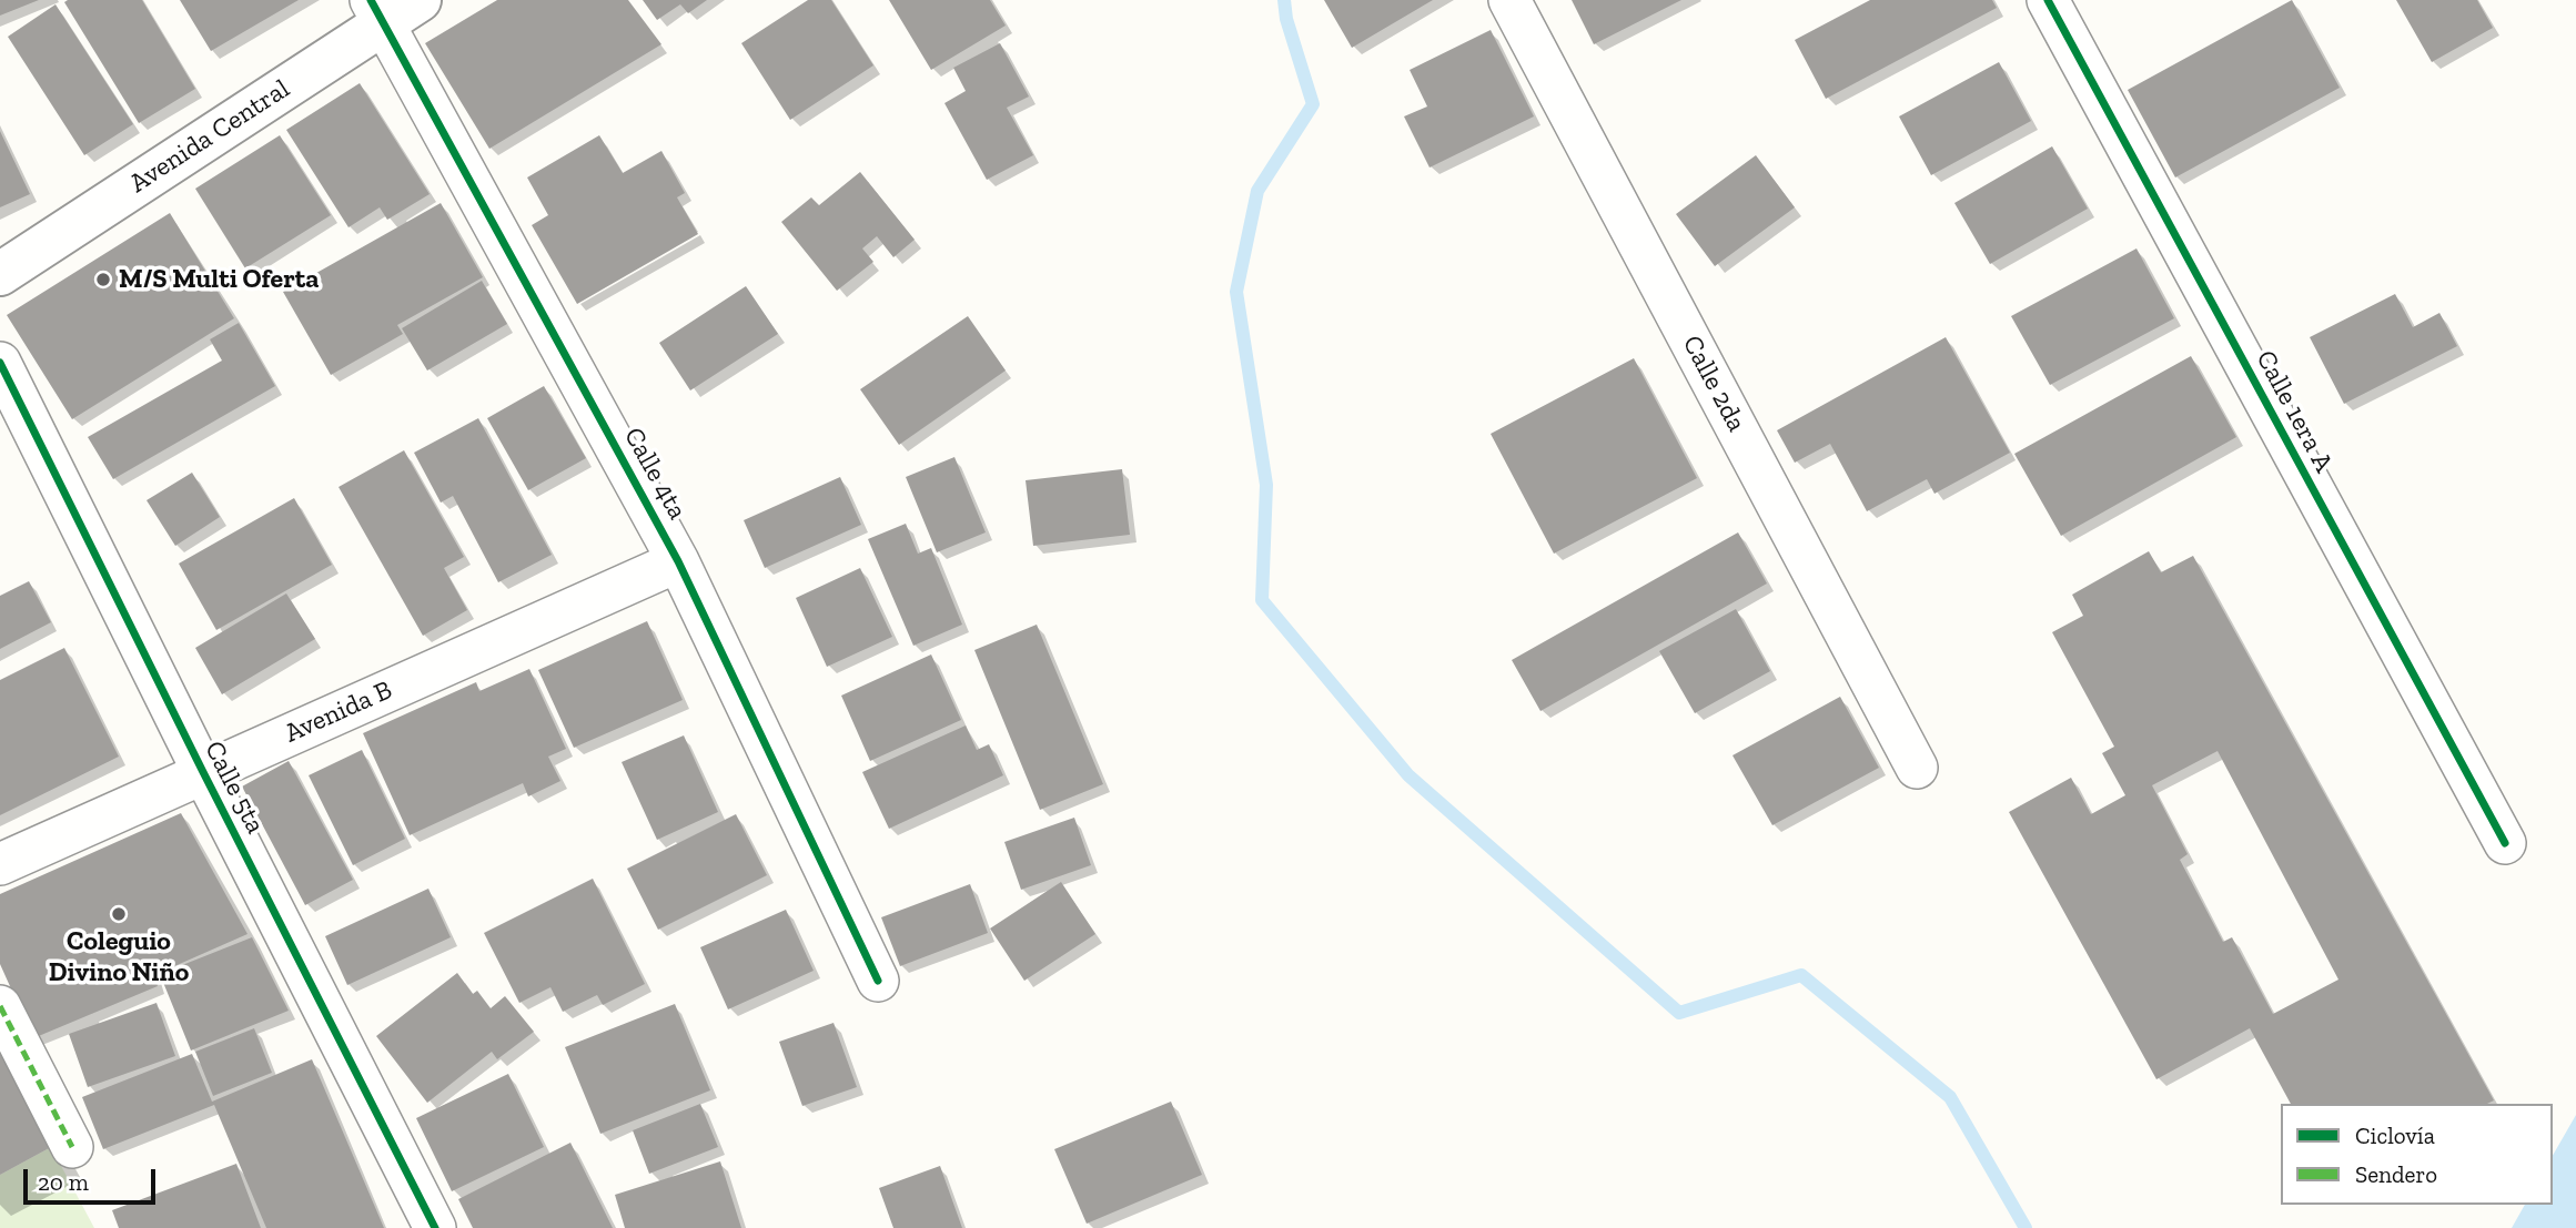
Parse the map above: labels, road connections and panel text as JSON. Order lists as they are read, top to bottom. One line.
{"streets":{"street":["Avenida Central","Calle 2da","Calle 1era A","Calle 4ta","Avenida B","Calle 5ta"]},"crossings":[["Avenida Central","Calle 4ta"],["Calle 4ta","Avenida B"],["Avenida B","Calle 5ta"]],"places":["M/S Multi Oferta","Coleguio Divino Niño"],"legend":["Ciclovía","Sendero"],"scale_bar":"20 m"}
